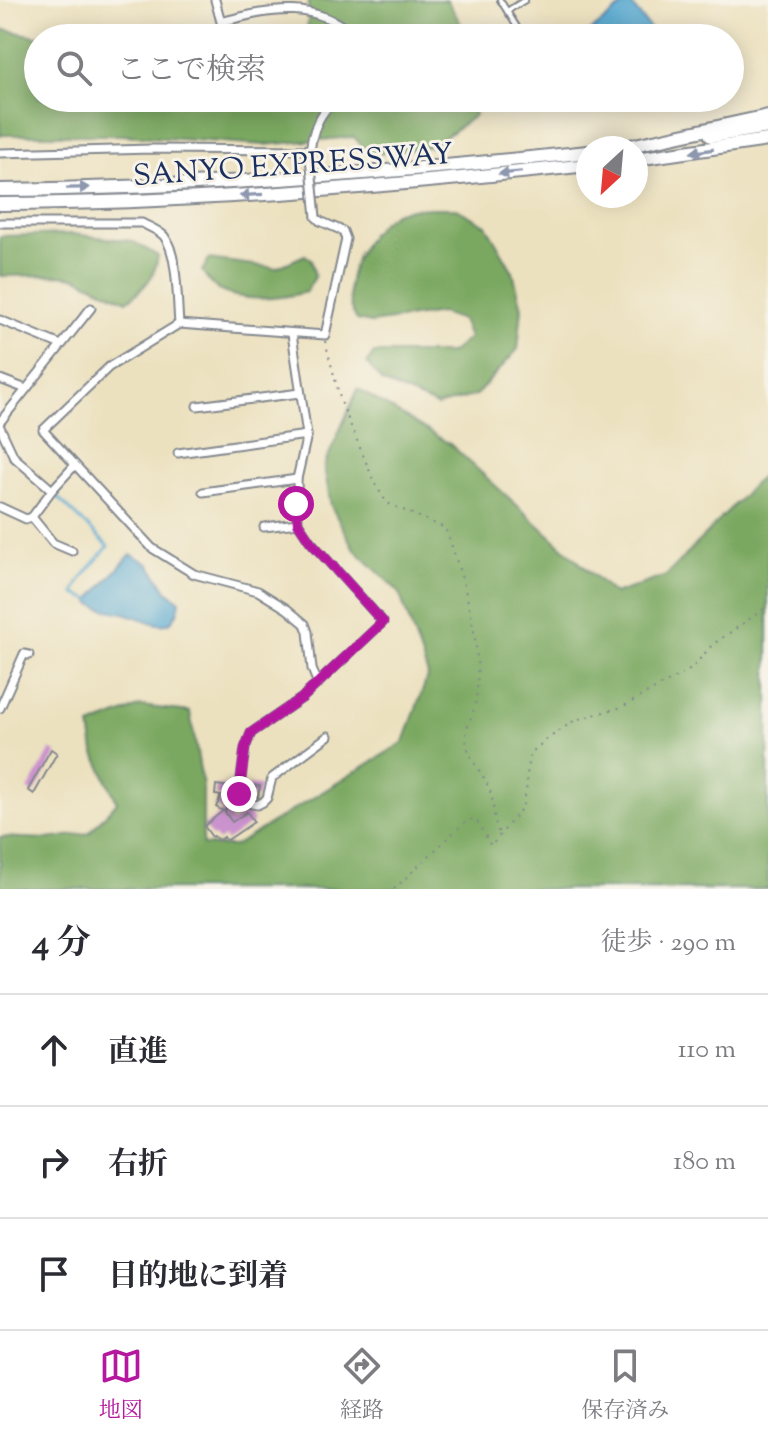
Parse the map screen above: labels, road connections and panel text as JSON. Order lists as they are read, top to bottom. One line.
{"streets":{"highway":["SANYO EXPRESSWAY"]},"north":"bottom left","page":{"search":"ここで検索","heading":["4 分","徒歩 · 290 m"],"list":[["直進","110 m"],["右折","180 m"],"目的地に到着"],"nav":["地図","経路","保存済み"]}}
